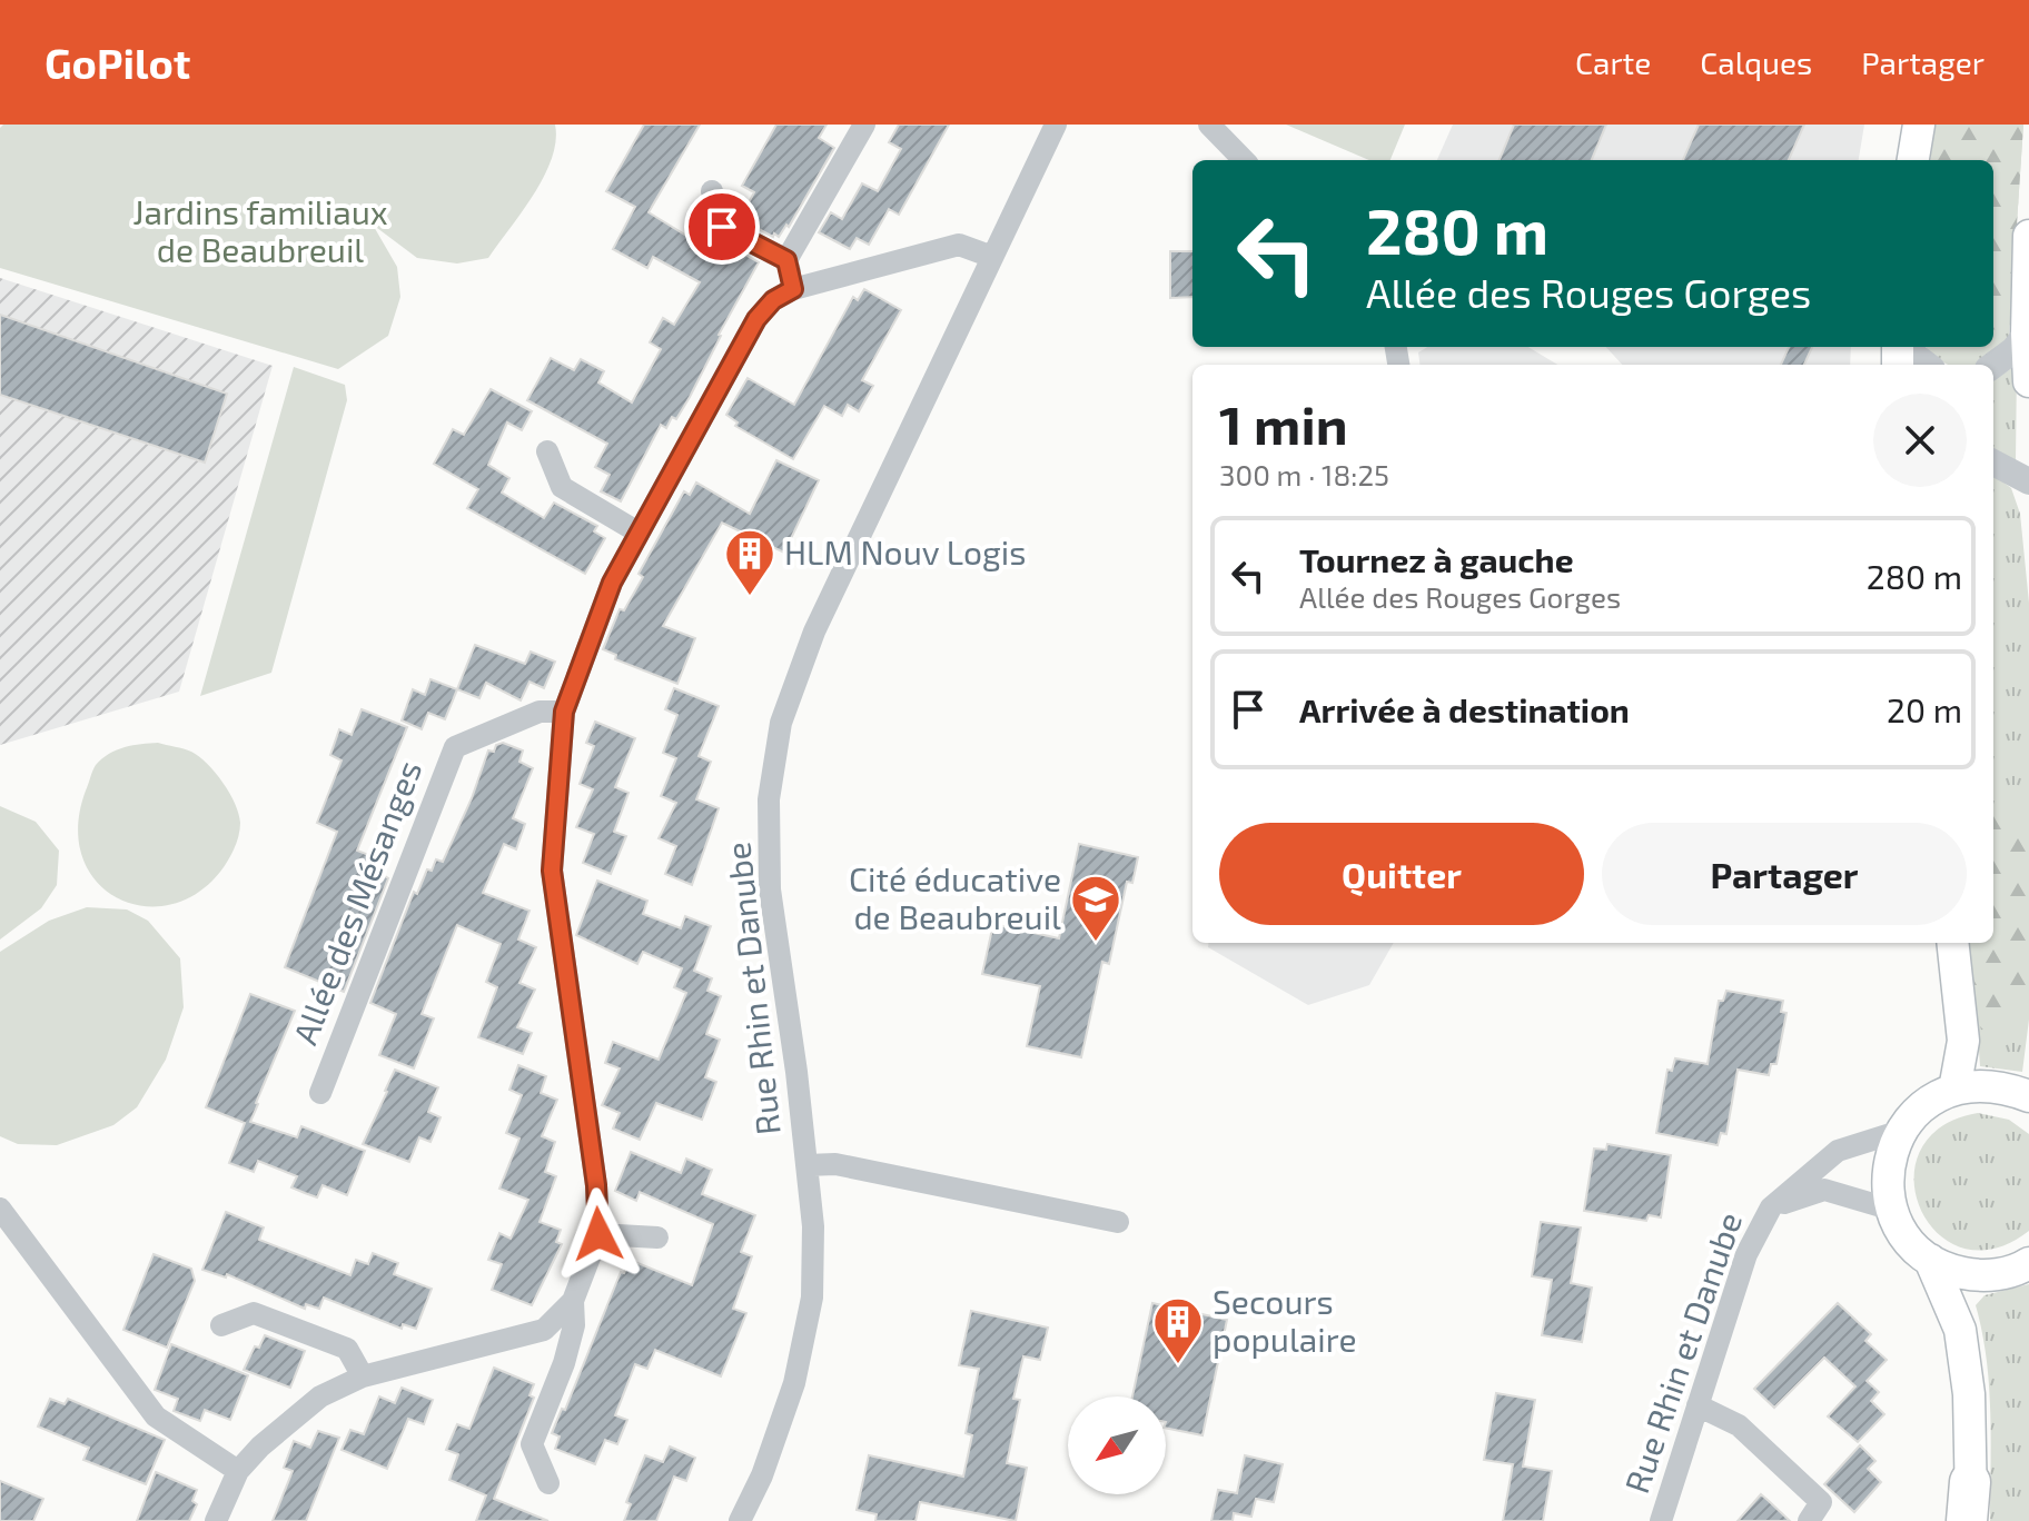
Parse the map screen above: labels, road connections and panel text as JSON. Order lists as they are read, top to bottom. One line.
{"streets":{"street":["Allée des Mésanges","Rue Rhin et Danube"]},"parks":["Jardins familiaux de Beaubreuil"],"places":{"building":["HLM Nouv Logis","Secours populaire"],"school or university":["Cité éducative de Beaubreuil"]},"north":"bottom left","page":{"header":"GoPilot","nav":["Carte","Calques","Partager"],"turn":["280 m","Allée des Rouges Gorges"],"heading":["1 min","300 m · 18:25"],"list":[{"name":"Tournez à gauche","note":"Allée des Rouges Gorges","value":"280 m"},{"name":"Arrivée à destination","value":"20 m"}],"buttons":["Quitter","Partager"]}}
